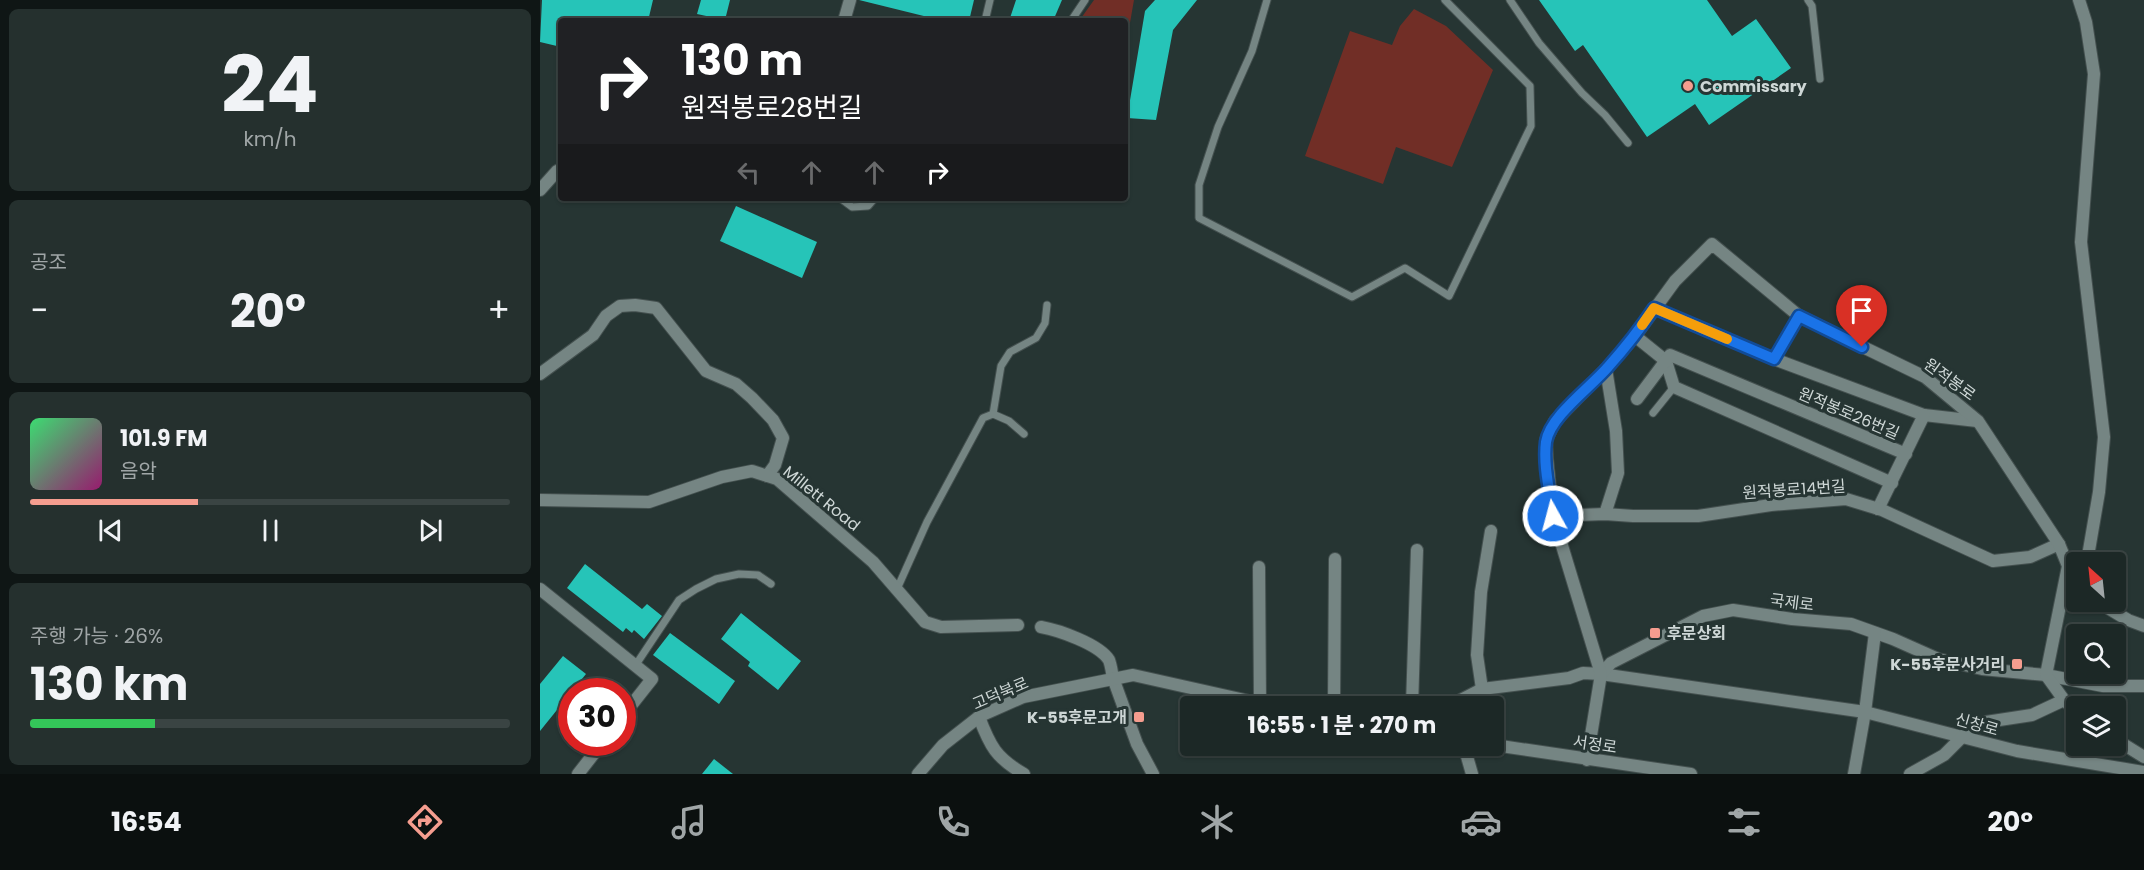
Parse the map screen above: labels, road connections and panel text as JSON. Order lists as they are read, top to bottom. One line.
{"streets":{"street":["원적봉로","원적봉로26번길","원적봉로14번길","Millett Road","국제로","고덕북로","신창로","서정로"]},"crossings":[["원적봉로","원적봉로26번길"],["원적봉로","원적봉로14번길"],["원적봉로","국제로"],["원적봉로","서정로"],["원적봉로26번길","원적봉로14번길"]],"places":{"other":["Commissary"],"transit":["후문상회","K-55후문사거리","K-55후문고개"]},"north":"top left","page":{"tile":[["24","km/h"],"공조",["주행 가능 · 26%","130 km"]],"turn":["130 m","원적봉로28번길"],"heat":["−","20°","+"],"song":["101.9 FM","음악"],"limit":"30","trip":"16:55 · 1 분 · 270 m","tabs":["16:54","20°"]}}
